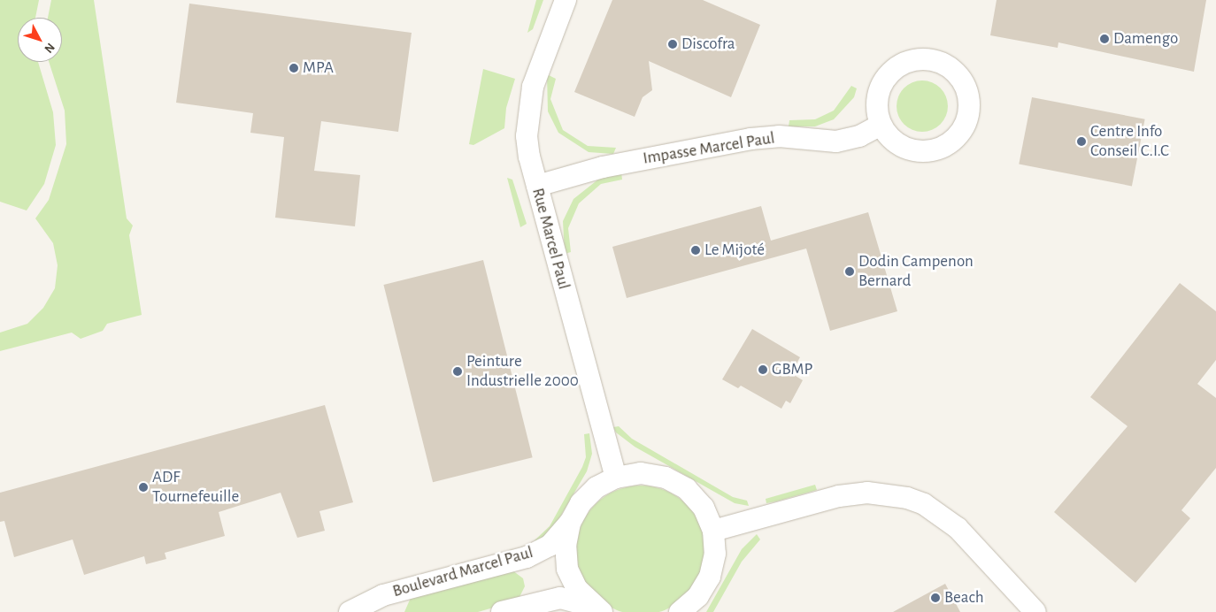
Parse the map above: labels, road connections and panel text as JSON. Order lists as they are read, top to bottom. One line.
{"streets":{"street":["Impasse Marcel Paul","Rue Marcel Paul","Boulevard Marcel Paul"]},"crossings":[["Impasse Marcel Paul","Rue Marcel Paul"]],"places":["Damengo","Discofra","MPA","Centre Info Conseil C.I.C","Le Mijoté","Dodin Campenon Bernard","GBMP","Peinture Industrielle 2000","ADF Tournefeuille","Beach"],"north":"bottom right"}
